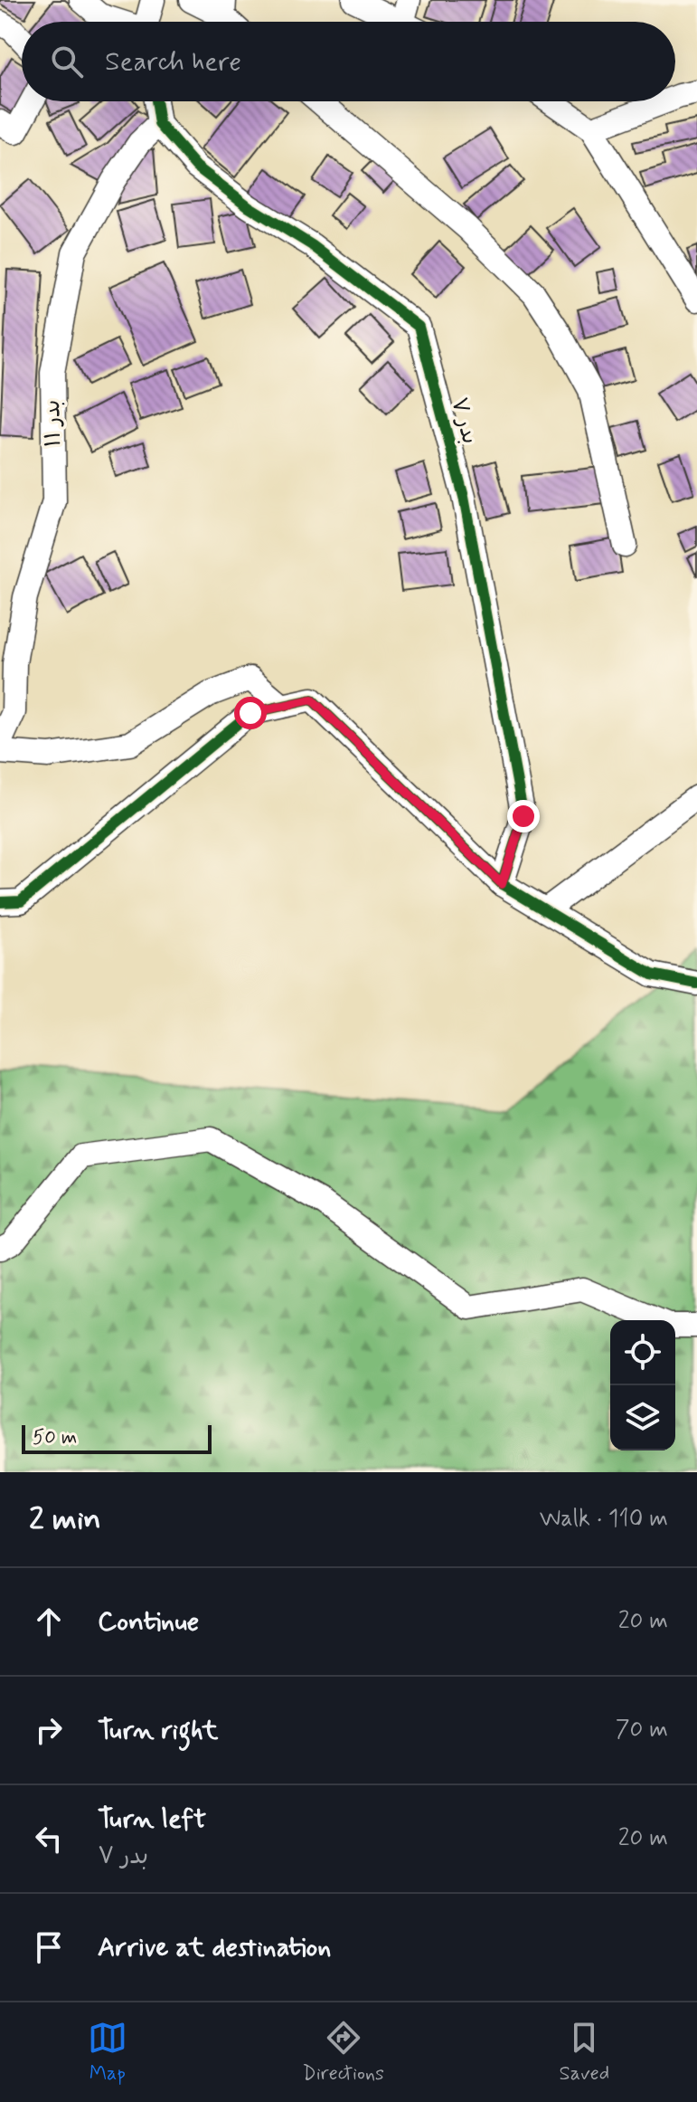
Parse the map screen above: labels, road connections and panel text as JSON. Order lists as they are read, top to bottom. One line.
{"streets":{"street":["بدر ۷","بدر ۱۱"]},"crossings":[["بدر ۷","بدر ۱۱"]],"scale_bar":"50 m","page":{"search":"Search here","scale":"50 m","heading":["2 min","Walk · 110 m"],"list":[["Continue","20 m"],["Turn right","70 m"],["Turn left","بدر ۷","20 m"],"Arrive at destination"],"nav":["Map","Directions","Saved"]}}
